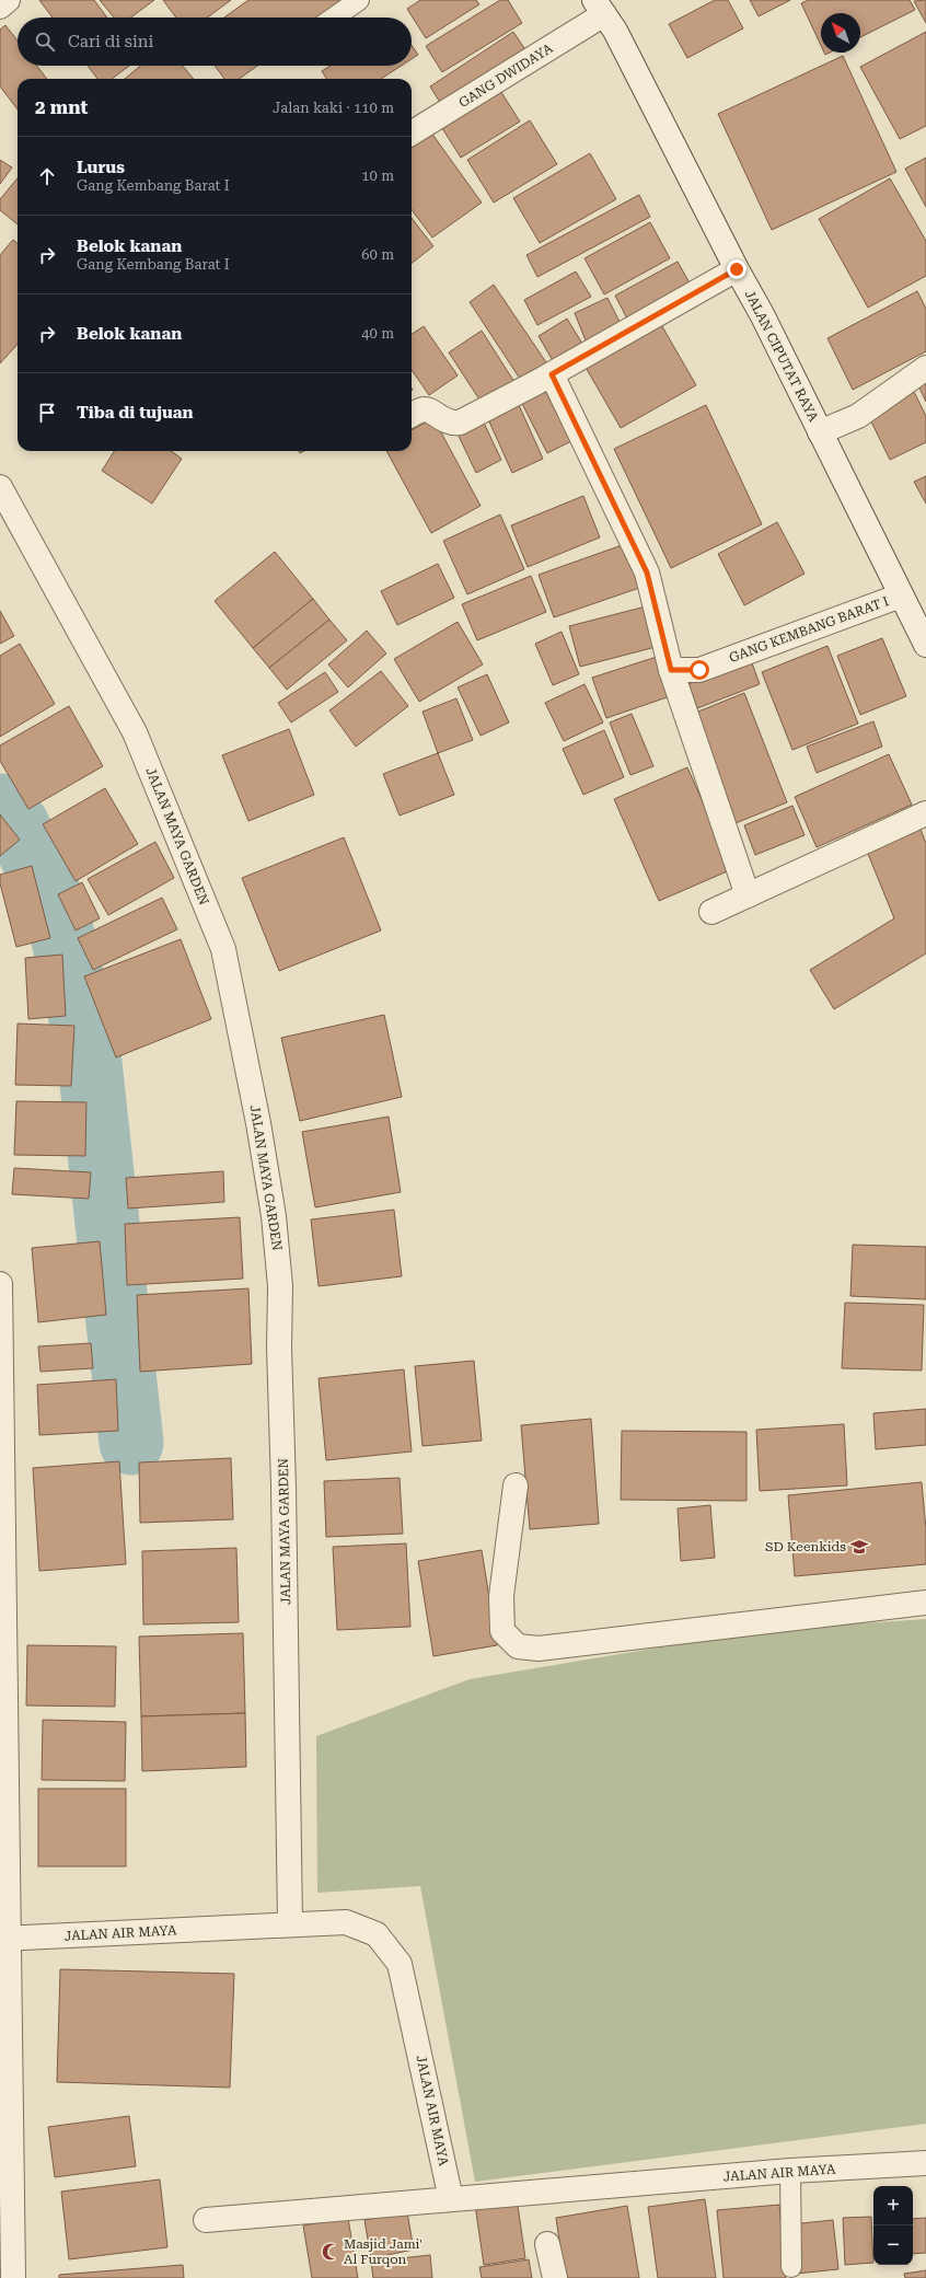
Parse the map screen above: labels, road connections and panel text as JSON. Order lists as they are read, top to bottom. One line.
{"streets":{"street":["GANG DWIDAYA","JALAN CIPUTAT RAYA","GANG KEMBANG BARAT I","JALAN MAYA GARDEN","JALAN AIR MAYA"]},"crossings":[["GANG DWIDAYA","JALAN CIPUTAT RAYA"],["JALAN CIPUTAT RAYA","GANG KEMBANG BARAT I"],["JALAN MAYA GARDEN","JALAN AIR MAYA"]],"places":{"school or university":["SD Keenkids"],"mosque":["Masjid Jami' Al Furqon"]},"north":"top left","page":{"search":"Cari di sini","heading":["2 mnt","Jalan kaki · 110 m"],"list":[["Lurus","Gang Kembang Barat I","10 m"],["Belok kanan","Gang Kembang Barat I","60 m"],["Belok kanan","40 m"],"Tiba di tujuan"],"map_buttons":["+","−"]}}
